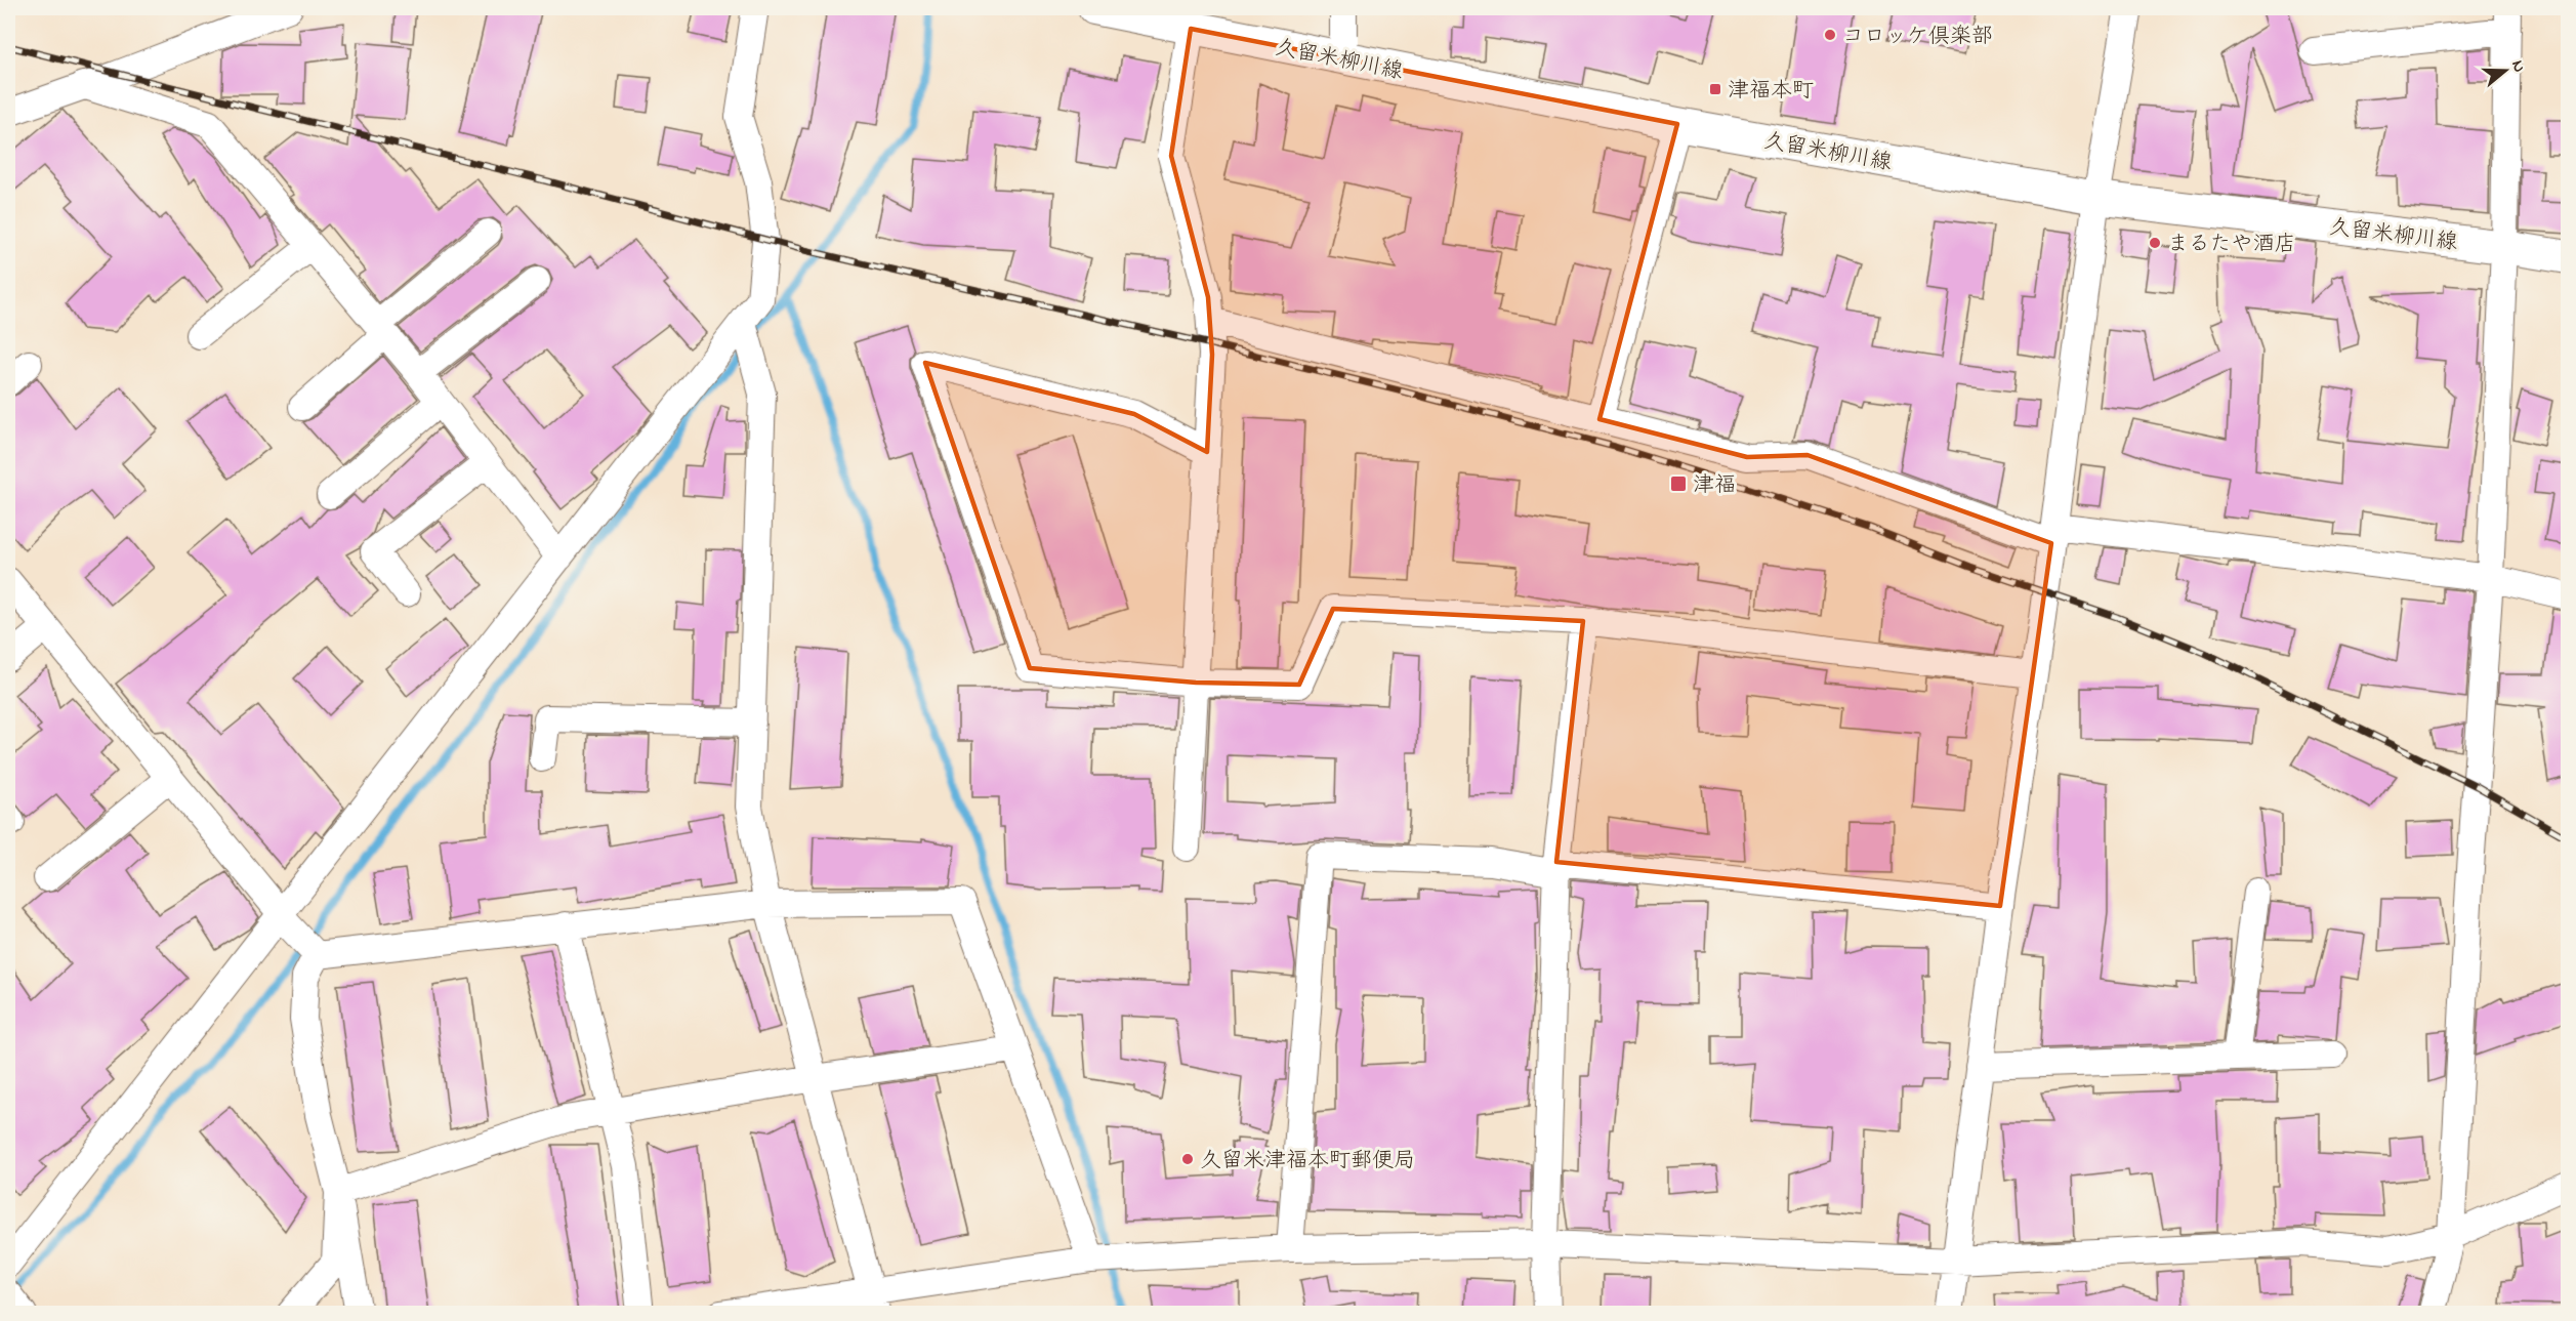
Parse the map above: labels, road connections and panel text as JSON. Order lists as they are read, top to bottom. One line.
{"streets":{"main road":["久留米柳川線"]},"places":{"other":["コロッケ倶楽部","まるたや酒店","久留米津福本町郵便局"],"transit":["津福本町","津福"]},"north":"right"}
